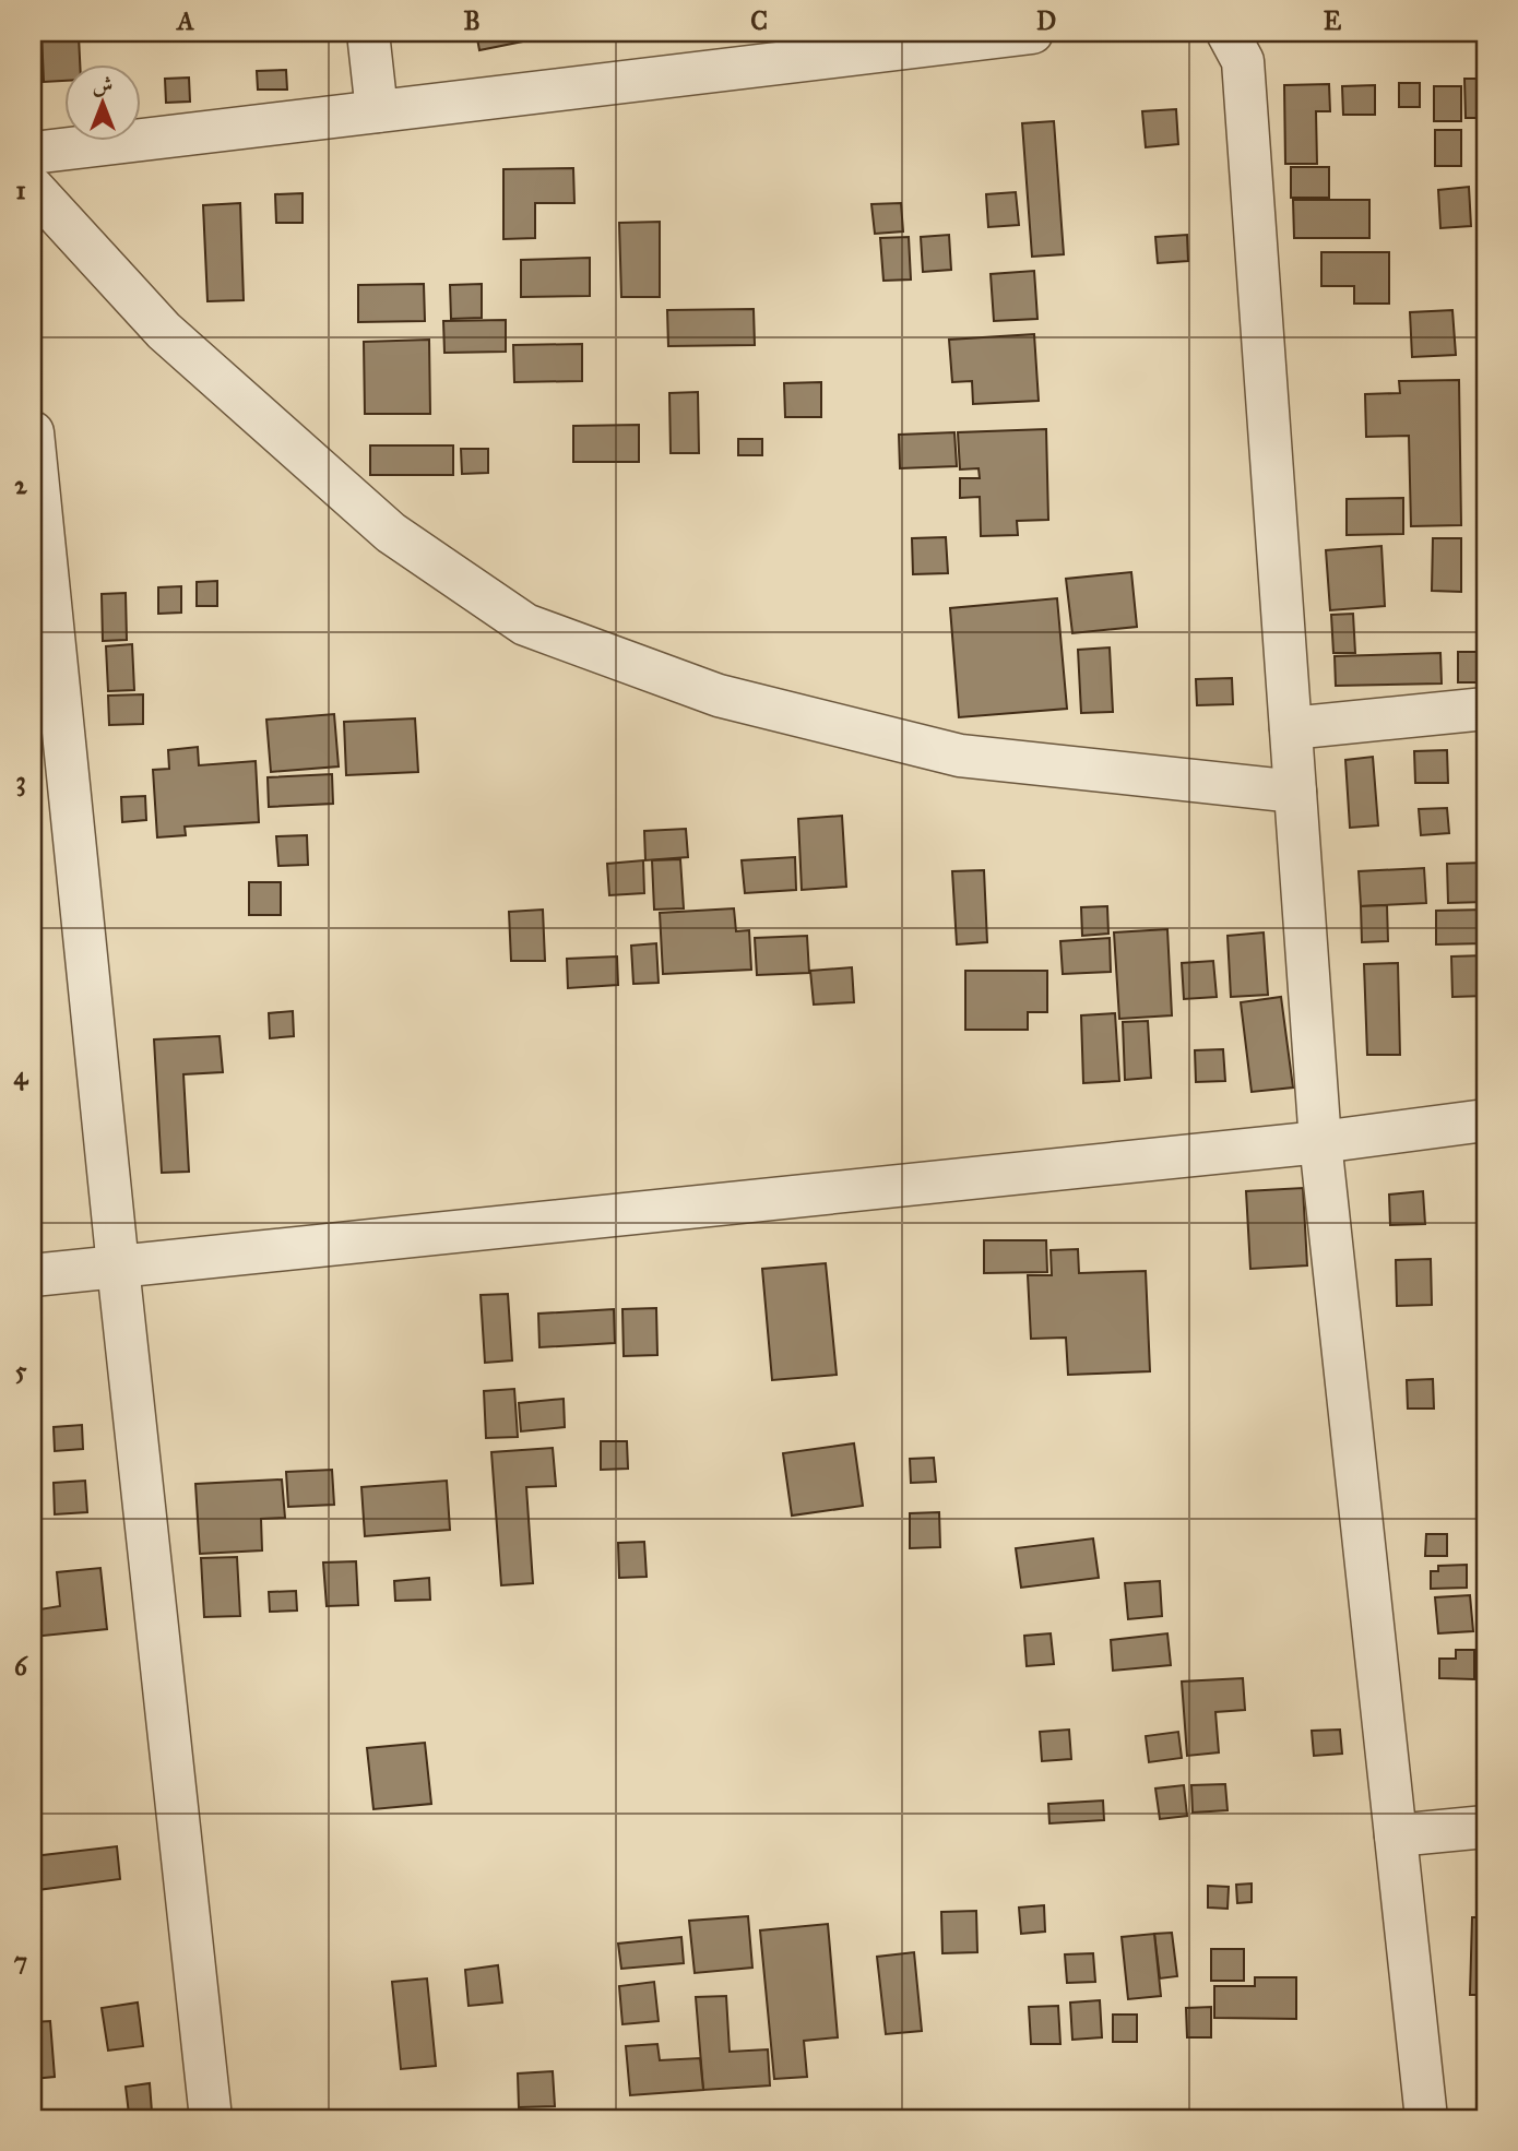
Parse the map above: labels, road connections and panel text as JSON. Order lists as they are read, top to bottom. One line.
{"north":"top","grid":{"columns":["A","B","C","D","E"],"rows":["1","2","3","4","5","6","7"]}}
